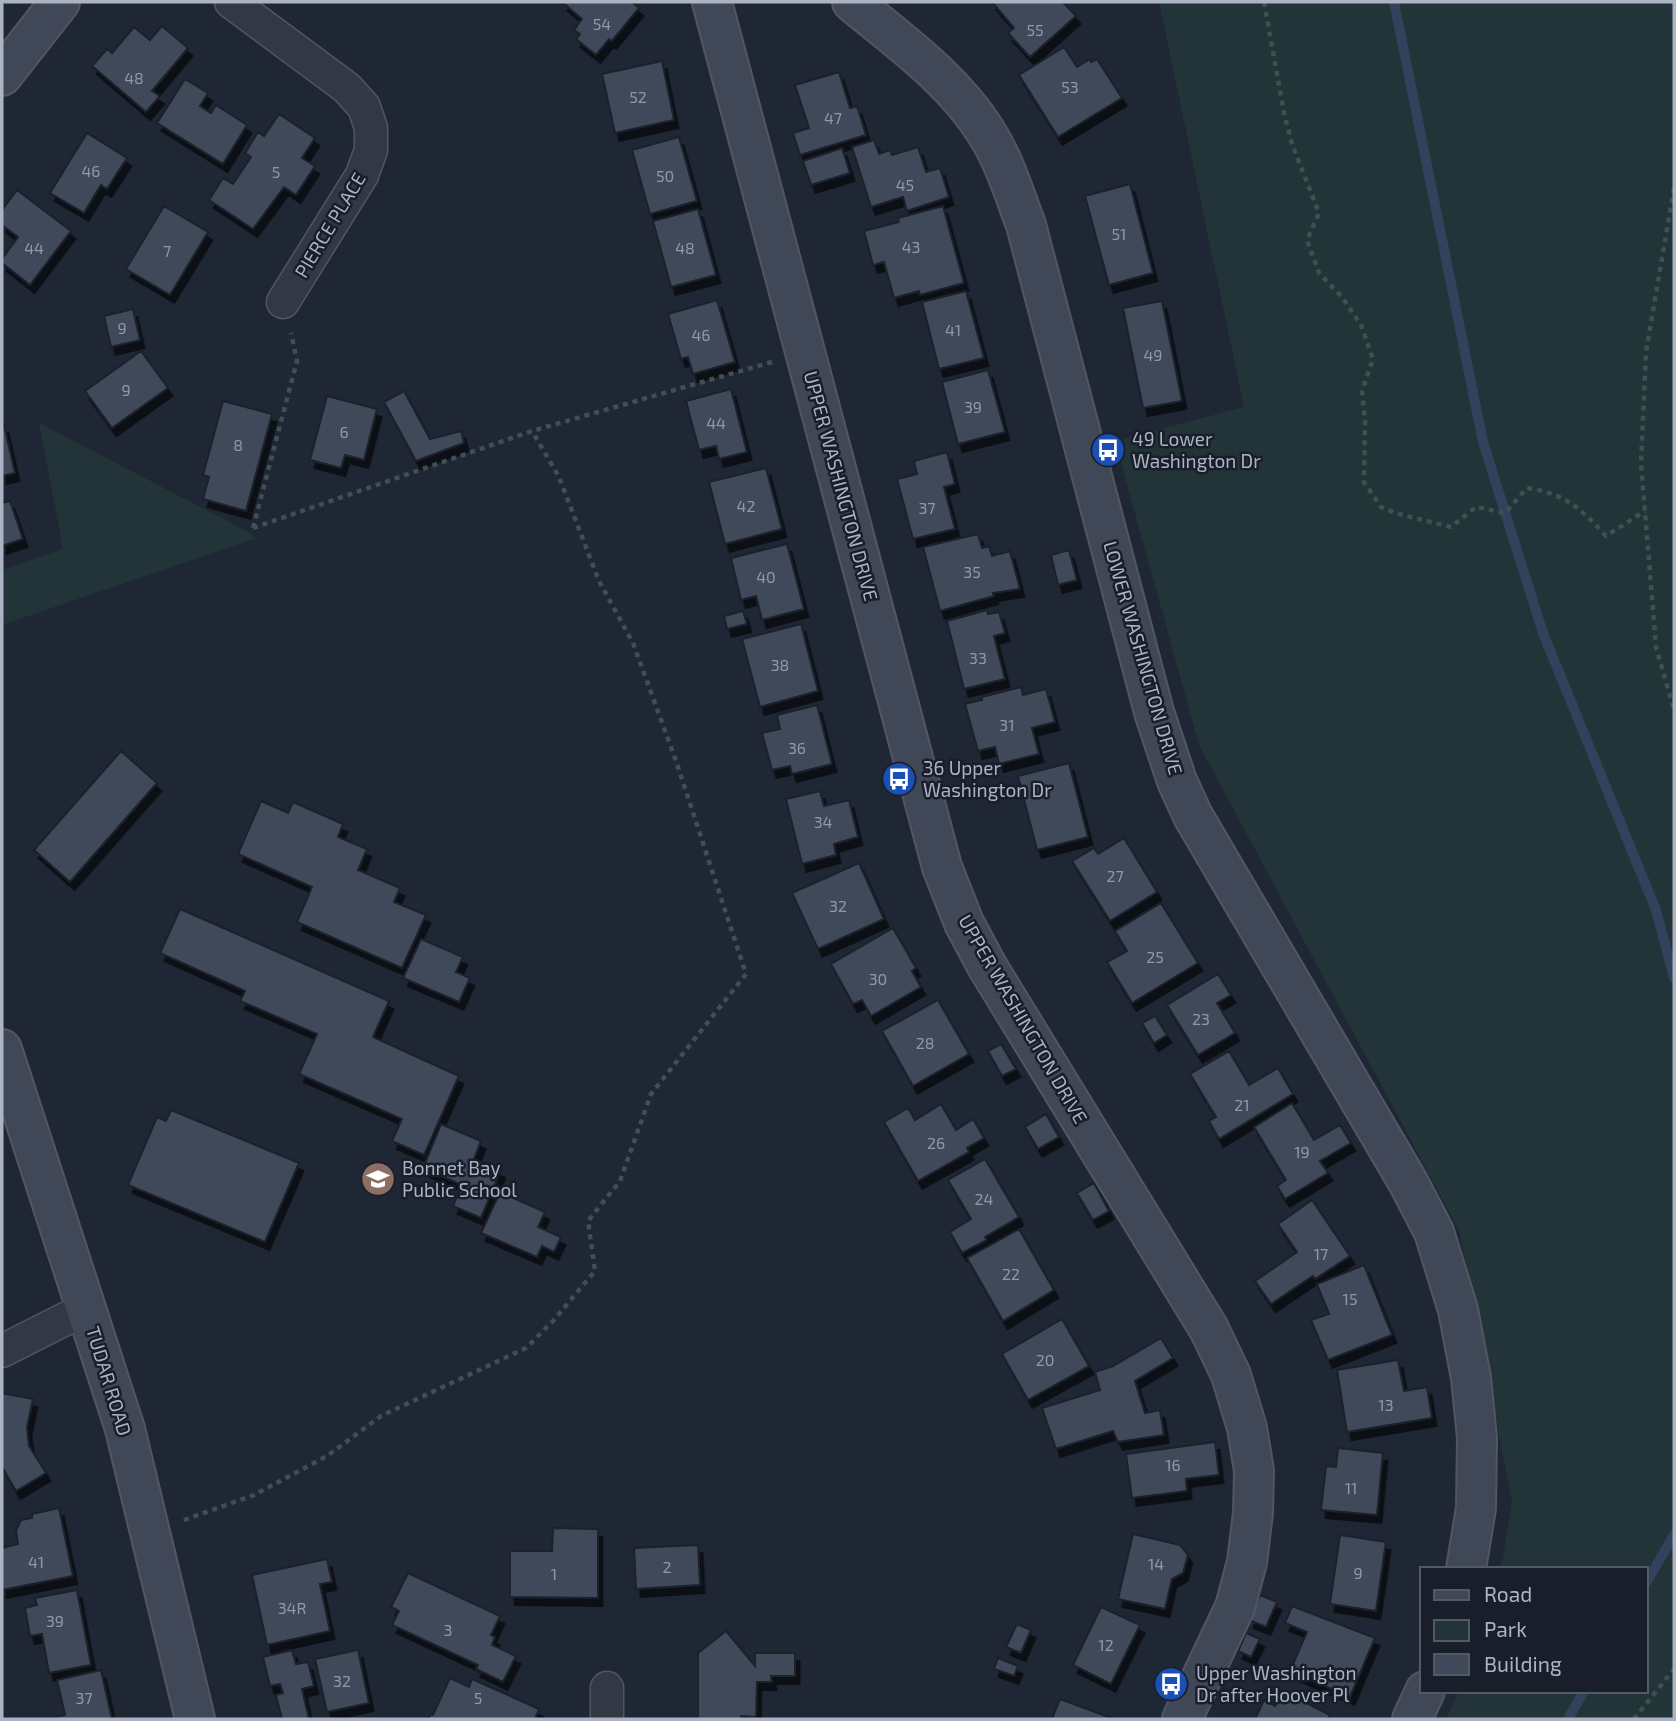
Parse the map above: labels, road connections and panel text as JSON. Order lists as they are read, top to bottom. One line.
{"streets":{"street":["PIERCE PLACE","UPPER WASHINGTON DRIVE","LOWER WASHINGTON DRIVE","TUDAR ROAD"]},"places":{"bus stop":["49 Lower Washington Dr","36 Upper Washington Dr","Upper Washington Dr after Hoover Pl"],"school or university":["Bonnet Bay Public School"]},"house_numbers":["54","55","48","53","52","47","46","5","50","45","51","43","44","48","7","9","41","46","49","9","39","44","6","8","42","37","35","40","33","38","31","36","34","27","32","25","30","23","28","21","26","19","24","17","22","15","20","13","16","11","41","14","2","9","1","34R","39","3","12","32","37","5"],"legend":["Road","Park","Building"]}
